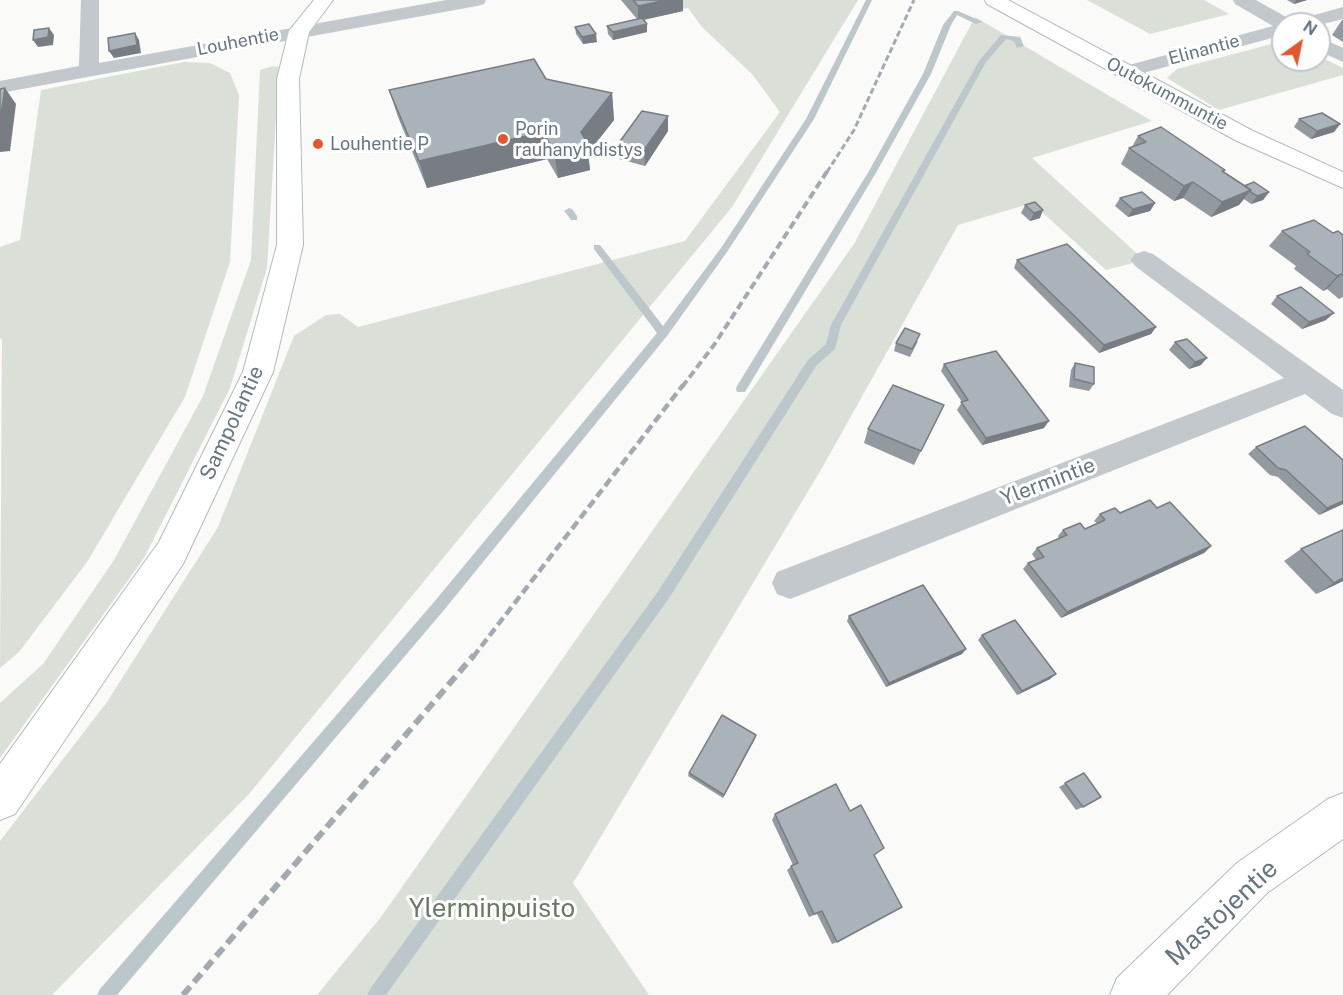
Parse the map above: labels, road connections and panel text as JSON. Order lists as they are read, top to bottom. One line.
{"streets":{"street":["Louhentie","Elinantie","Outokummuntie","Sampolantie","Ylermintie","Mastojentie"]},"crossings":[["Louhentie","Sampolantie"],["Elinantie","Outokummuntie"]],"parks":["Ylerminpuisto"],"places":["Porin rauhanyhdistys","Louhentie P"],"north":"top right"}
